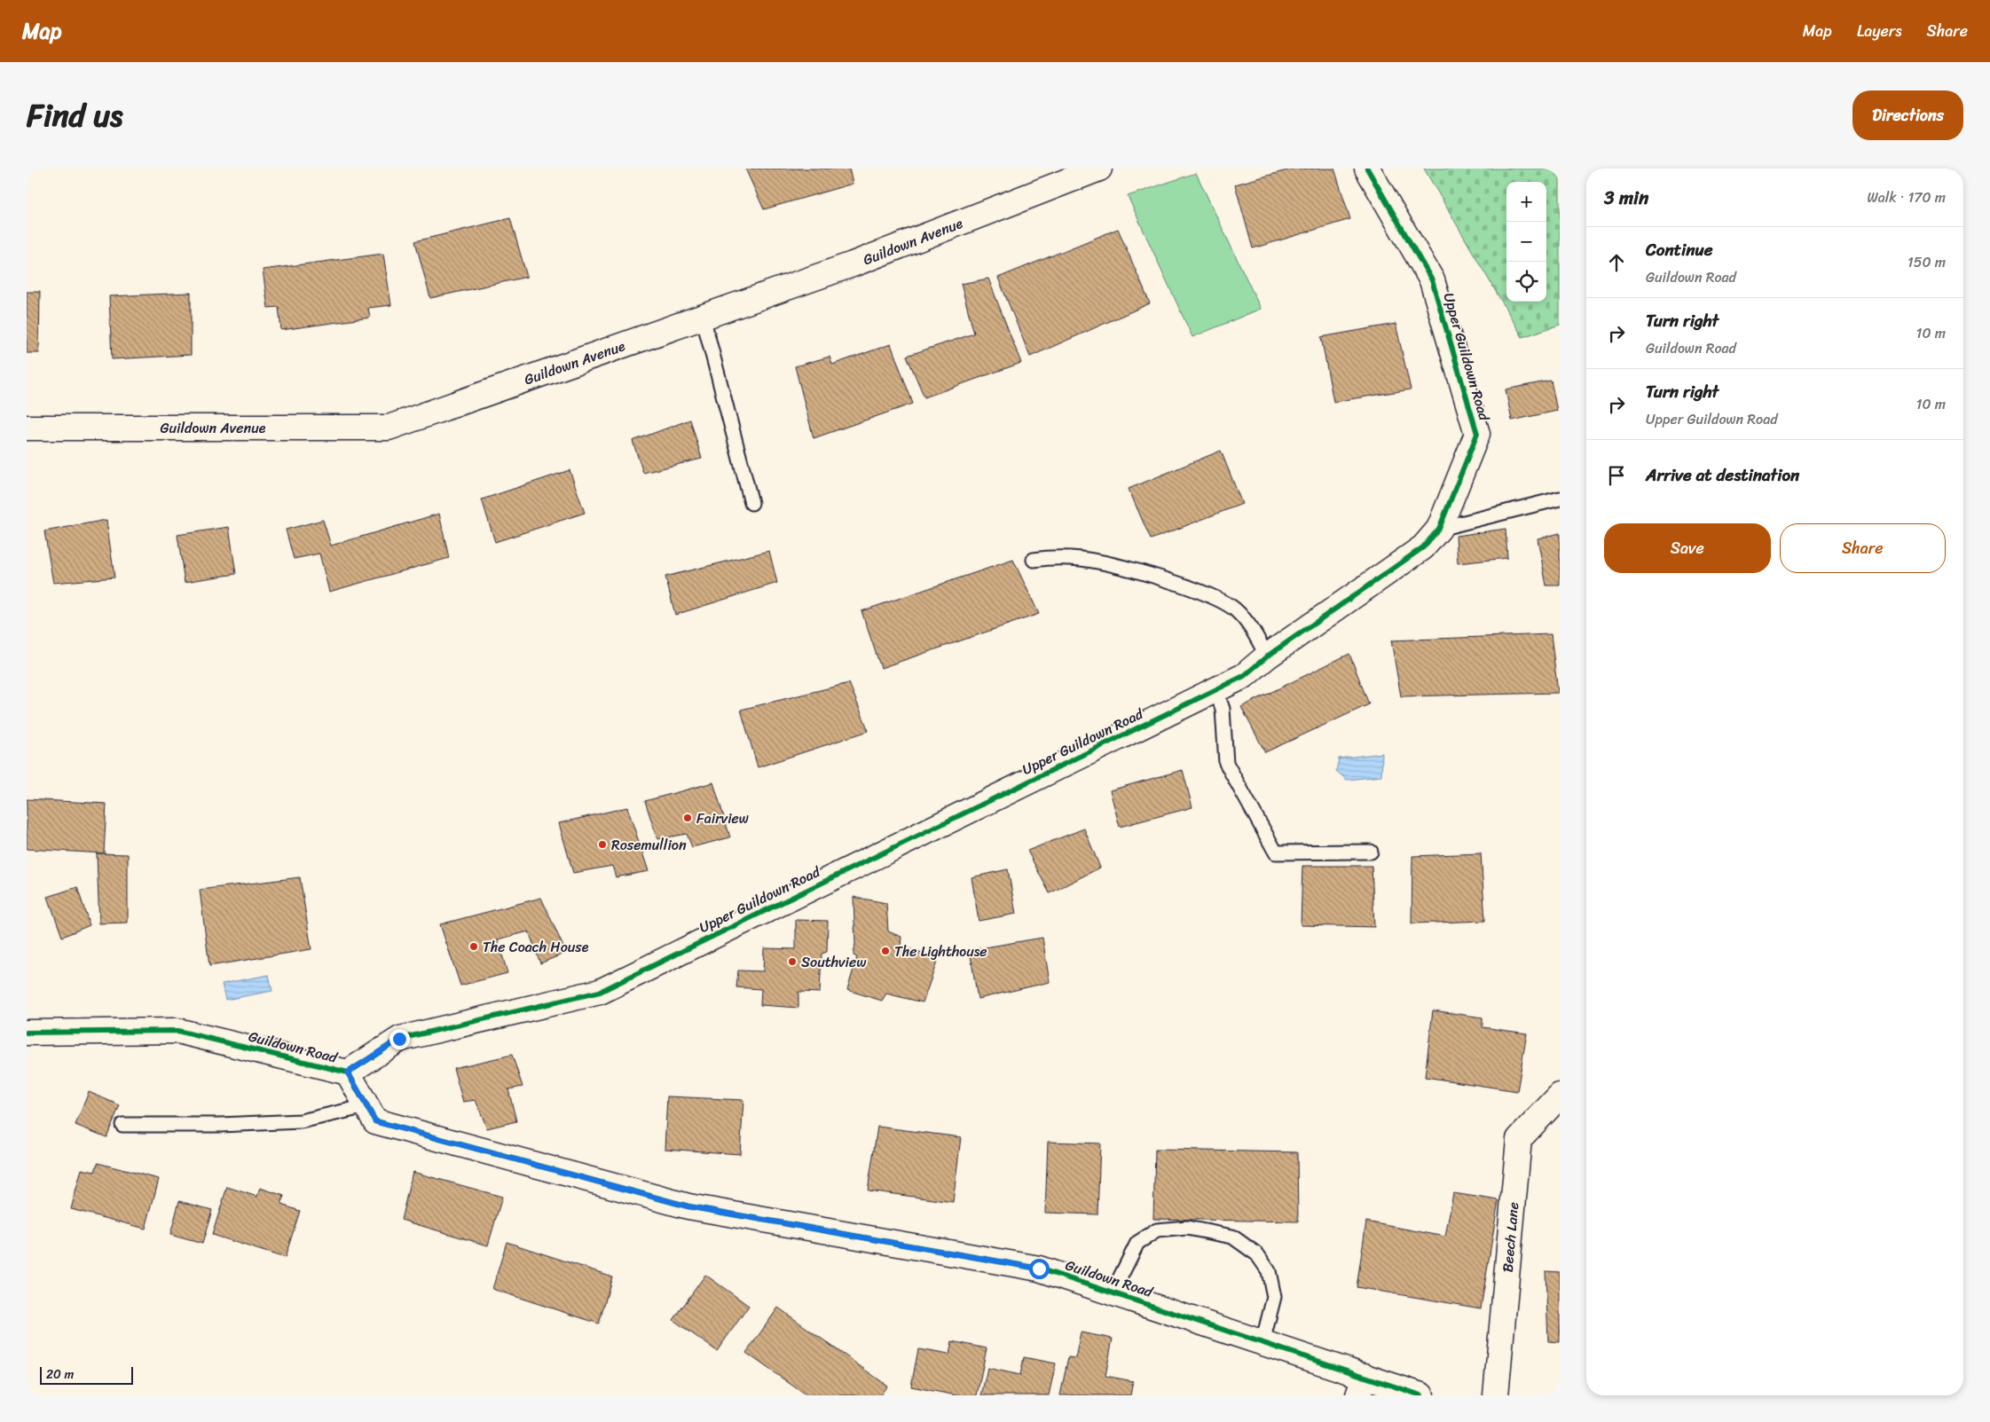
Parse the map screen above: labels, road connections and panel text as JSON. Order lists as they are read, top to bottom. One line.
{"streets":{"street":["Guildown Avenue","Upper Guildown Road","Guildown Road","Beech Lane"]},"crossings":[["Upper Guildown Road","Guildown Road"]],"places":["Fairview","Rosemullion","The Coach House","The Lighthouse","Southview"],"scale_bar":"20 m","page":{"header":"Map","nav":["Map","Layers","Share"],"title":"Find us","buttons":["Directions",["Save","Share"]],"heading":["3 min","Walk · 170 m"],"map_buttons":["+","−"],"list":[["Continue","Guildown Road","150 m"],["Turn right","Guildown Road","10 m"],["Turn right","Upper Guildown Road","10 m"],"Arrive at destination"],"scale":"20 m"}}
